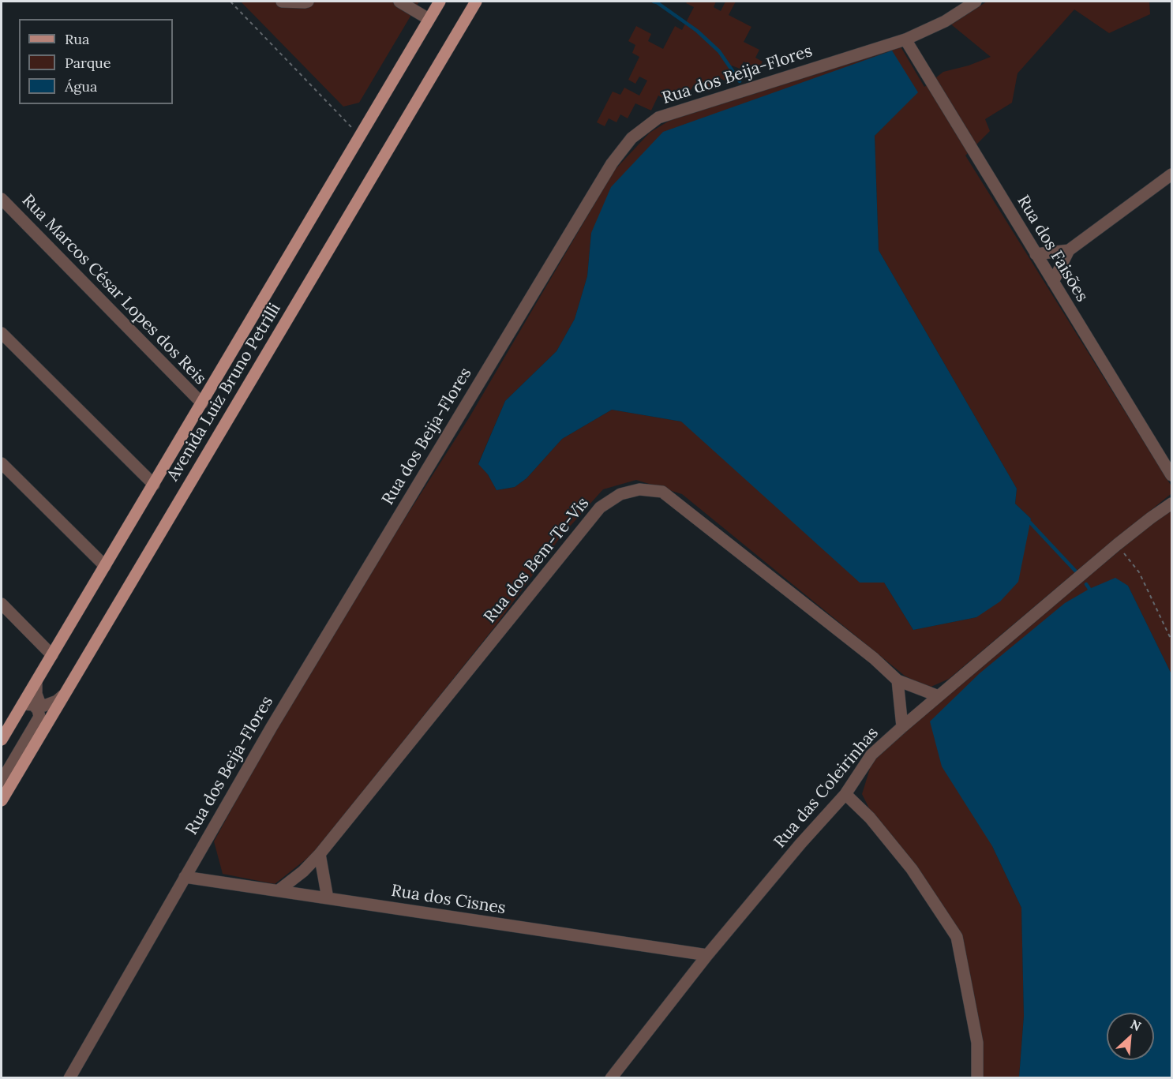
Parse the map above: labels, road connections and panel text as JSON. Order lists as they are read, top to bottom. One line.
{"streets":{"main road":["Avenida Luiz Bruno Petrilli"],"street":["Rua dos Beija-Flores","Rua dos Faisões","Rua Marcos César Lopes dos Reis","Rua dos Bem-Te-Vis","Rua das Coleirinhas","Rua dos Cisnes"]},"crossings":[["Rua dos Beija-Flores","Rua dos Faisões"],["Rua dos Beija-Flores","Rua dos Cisnes"],["Rua Marcos César Lopes dos Reis","Avenida Luiz Bruno Petrilli"],["Rua dos Bem-Te-Vis","Rua das Coleirinhas"],["Rua dos Bem-Te-Vis","Rua dos Cisnes"],["Rua das Coleirinhas","Rua dos Cisnes"]],"legend":["Rua","Parque","Água"],"north":"top right"}
